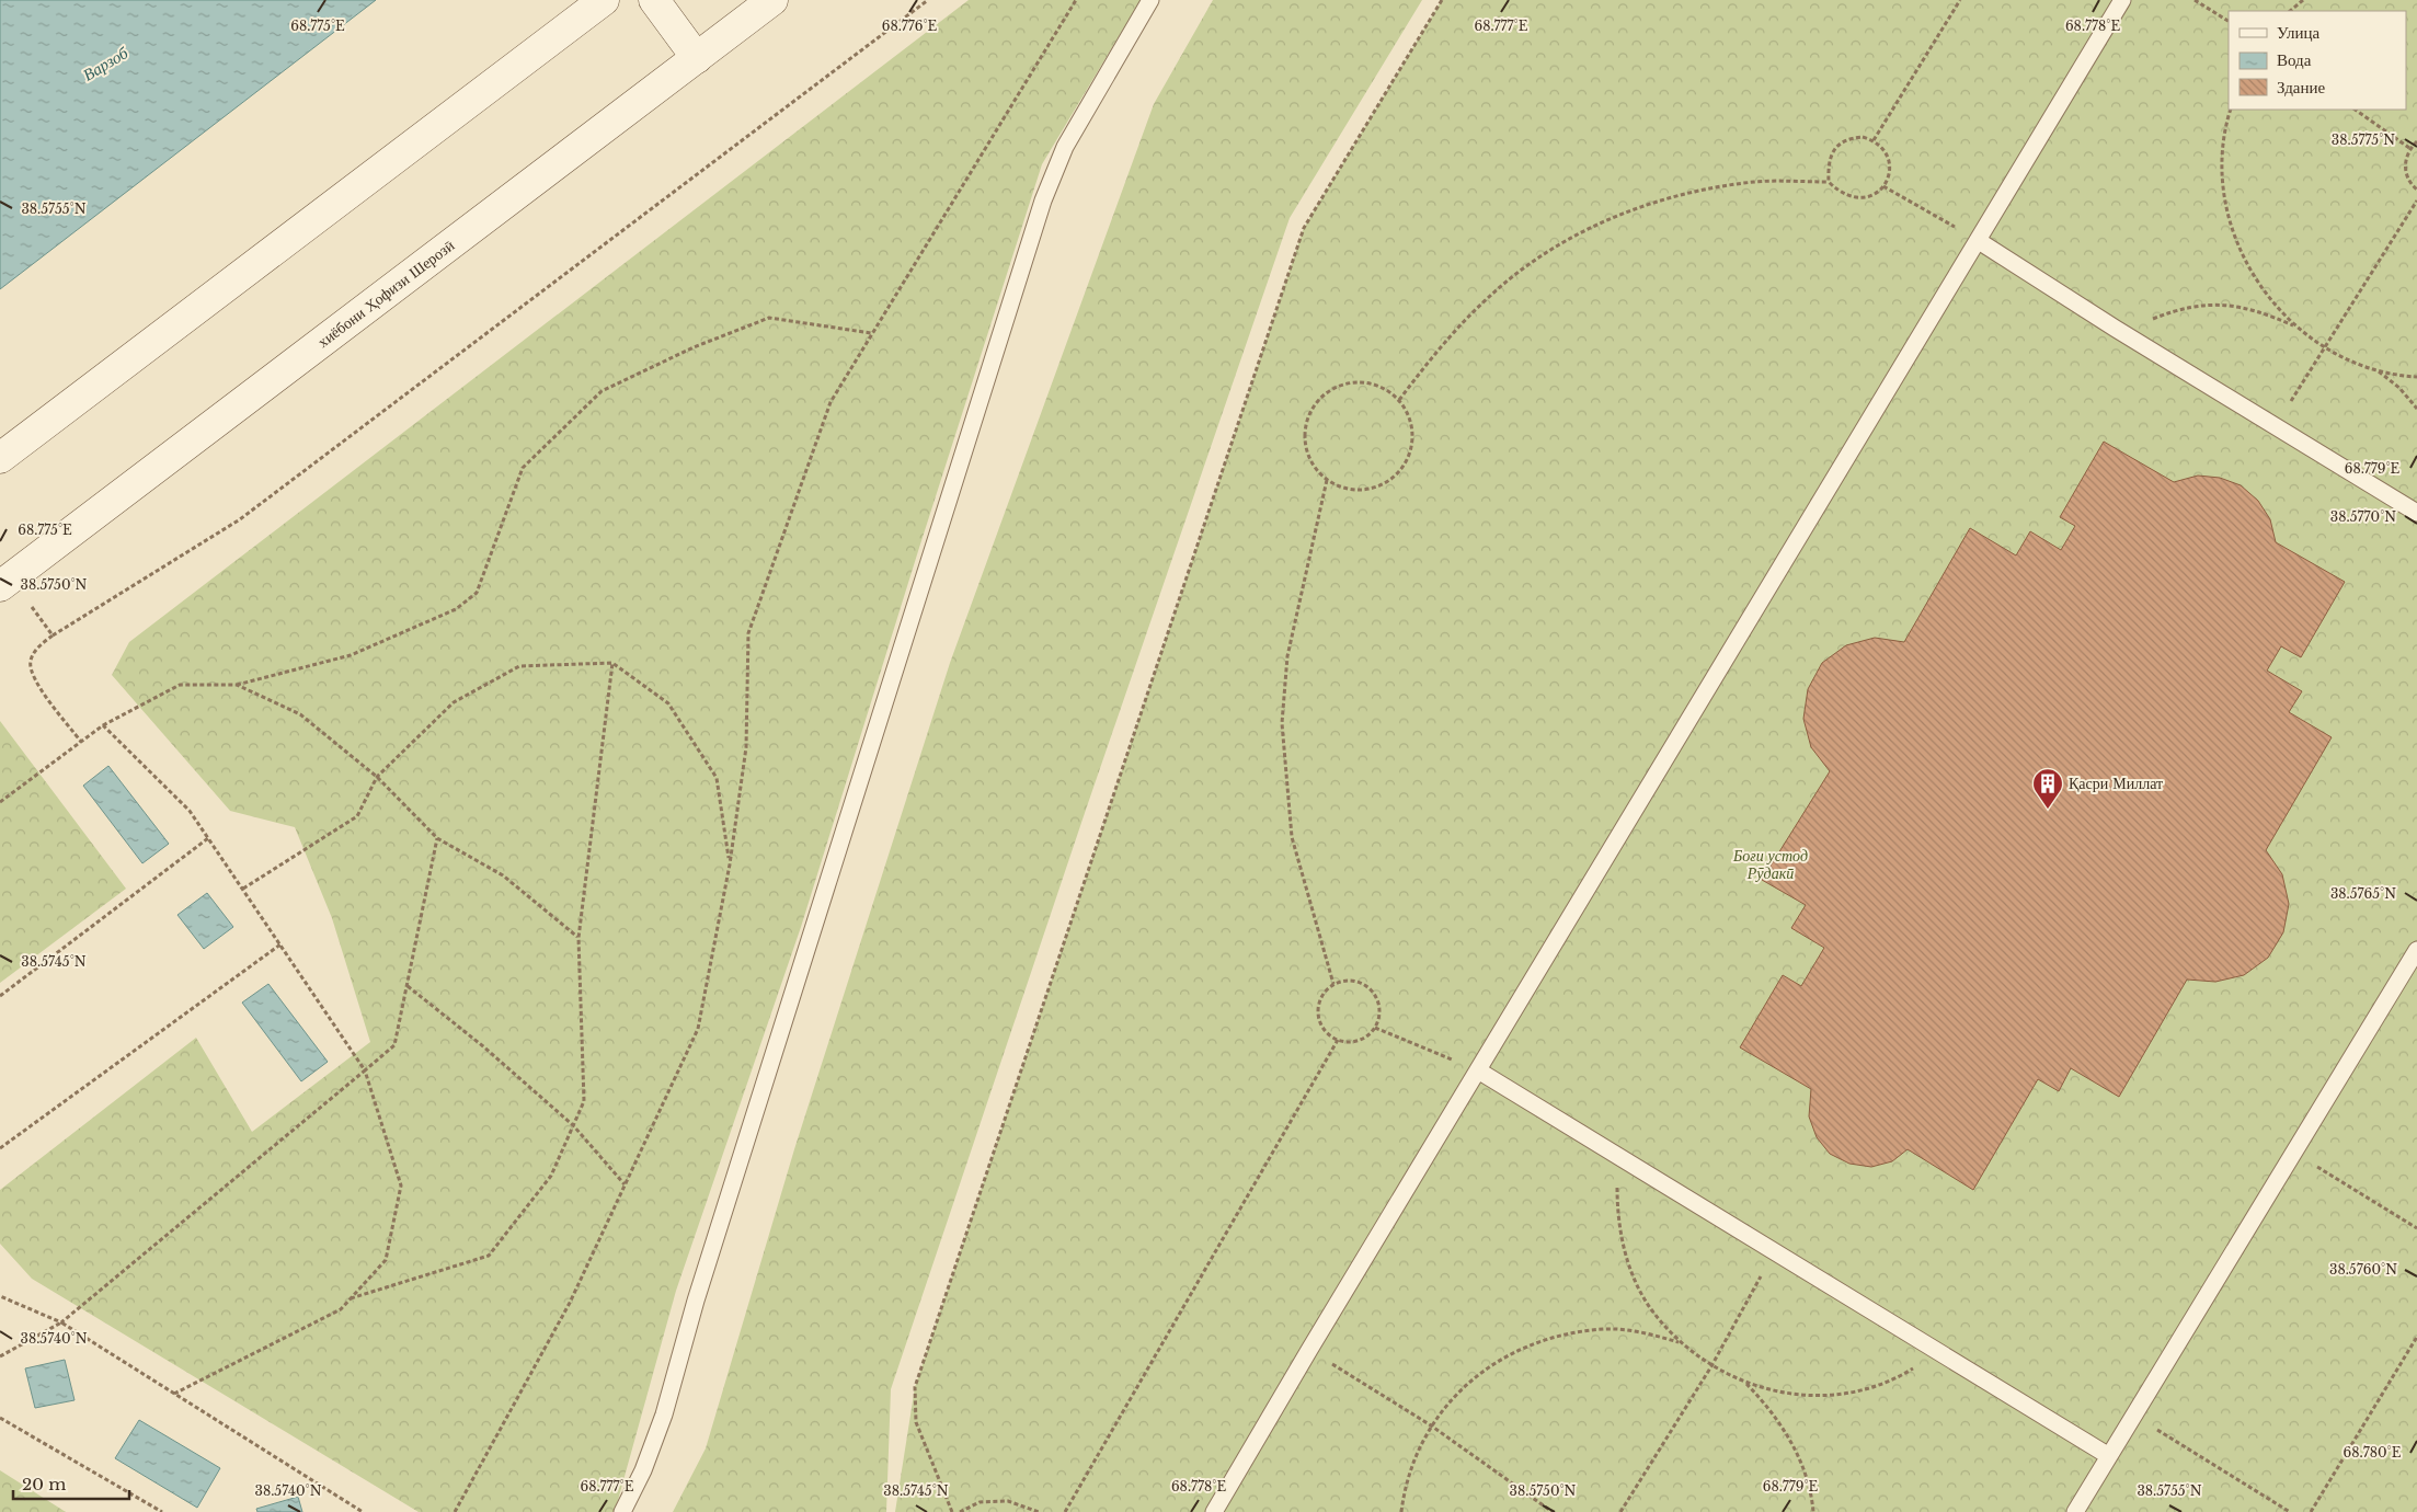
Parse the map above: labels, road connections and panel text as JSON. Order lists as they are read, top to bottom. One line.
{"streets":{"main road":["хиёбони Ҳофизи Шерозӣ"]},"water":["Варзоб"],"parks":["Боғи устод Рӯдакӣ"],"places":{"building":["Қасри Миллат"]},"legend":["Улица","Вода","Здание"],"scale_bar":"20 m","coordinates":["68.777°E","68.778°E","68.775°E","68.776°E","38.5775°N","38.5755°N","68.779°E","38.5770°N","38.5750°N","38.5765°N","38.5745°N","38.5760°N","38.5740°N","68.780°E"]}
